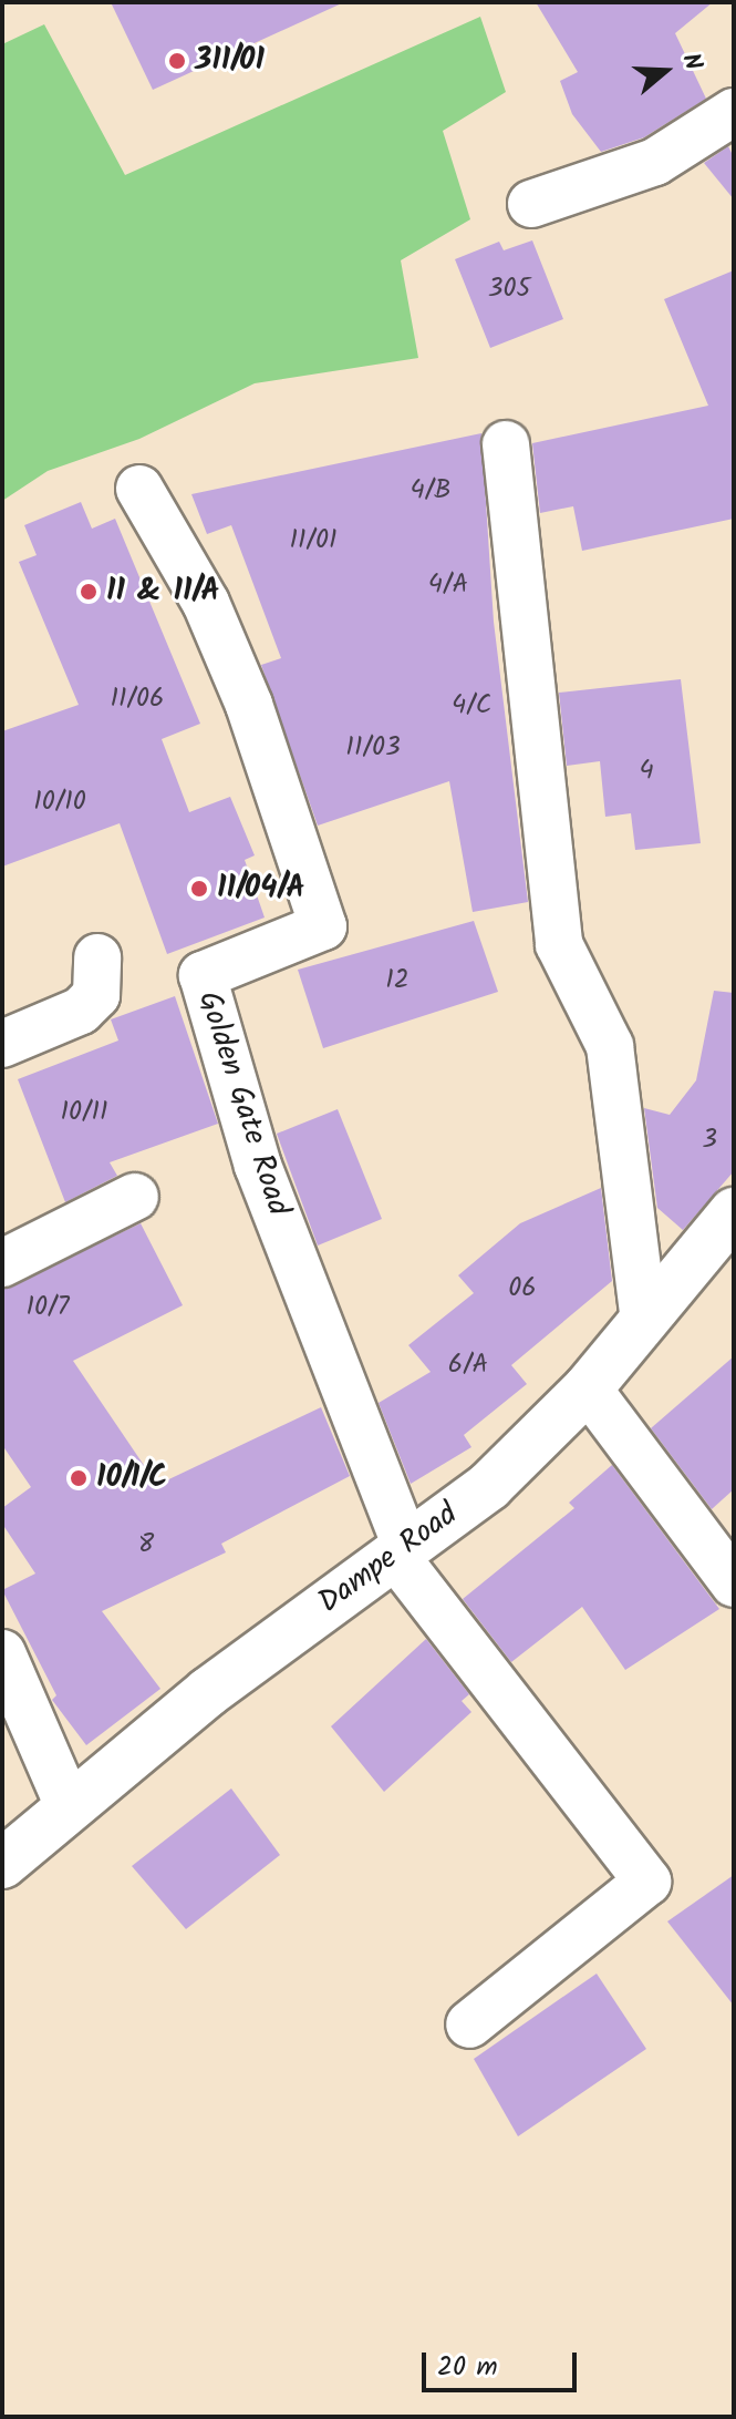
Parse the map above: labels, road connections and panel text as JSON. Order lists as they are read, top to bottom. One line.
{"streets":{"street":["Golden Gate Road","Dampe Road"]},"crossings":[["Golden Gate Road","Dampe Road"]],"places":["311/01","11 & 11/A","11/04/A","10/1/C"],"house_numbers":["305","4/B","11/01","4/A","11/06","4/C","11/03","4","10/10","12","10/11","3","06","10/7","6/A","8"],"scale_bar":"20 m","north":"right"}
